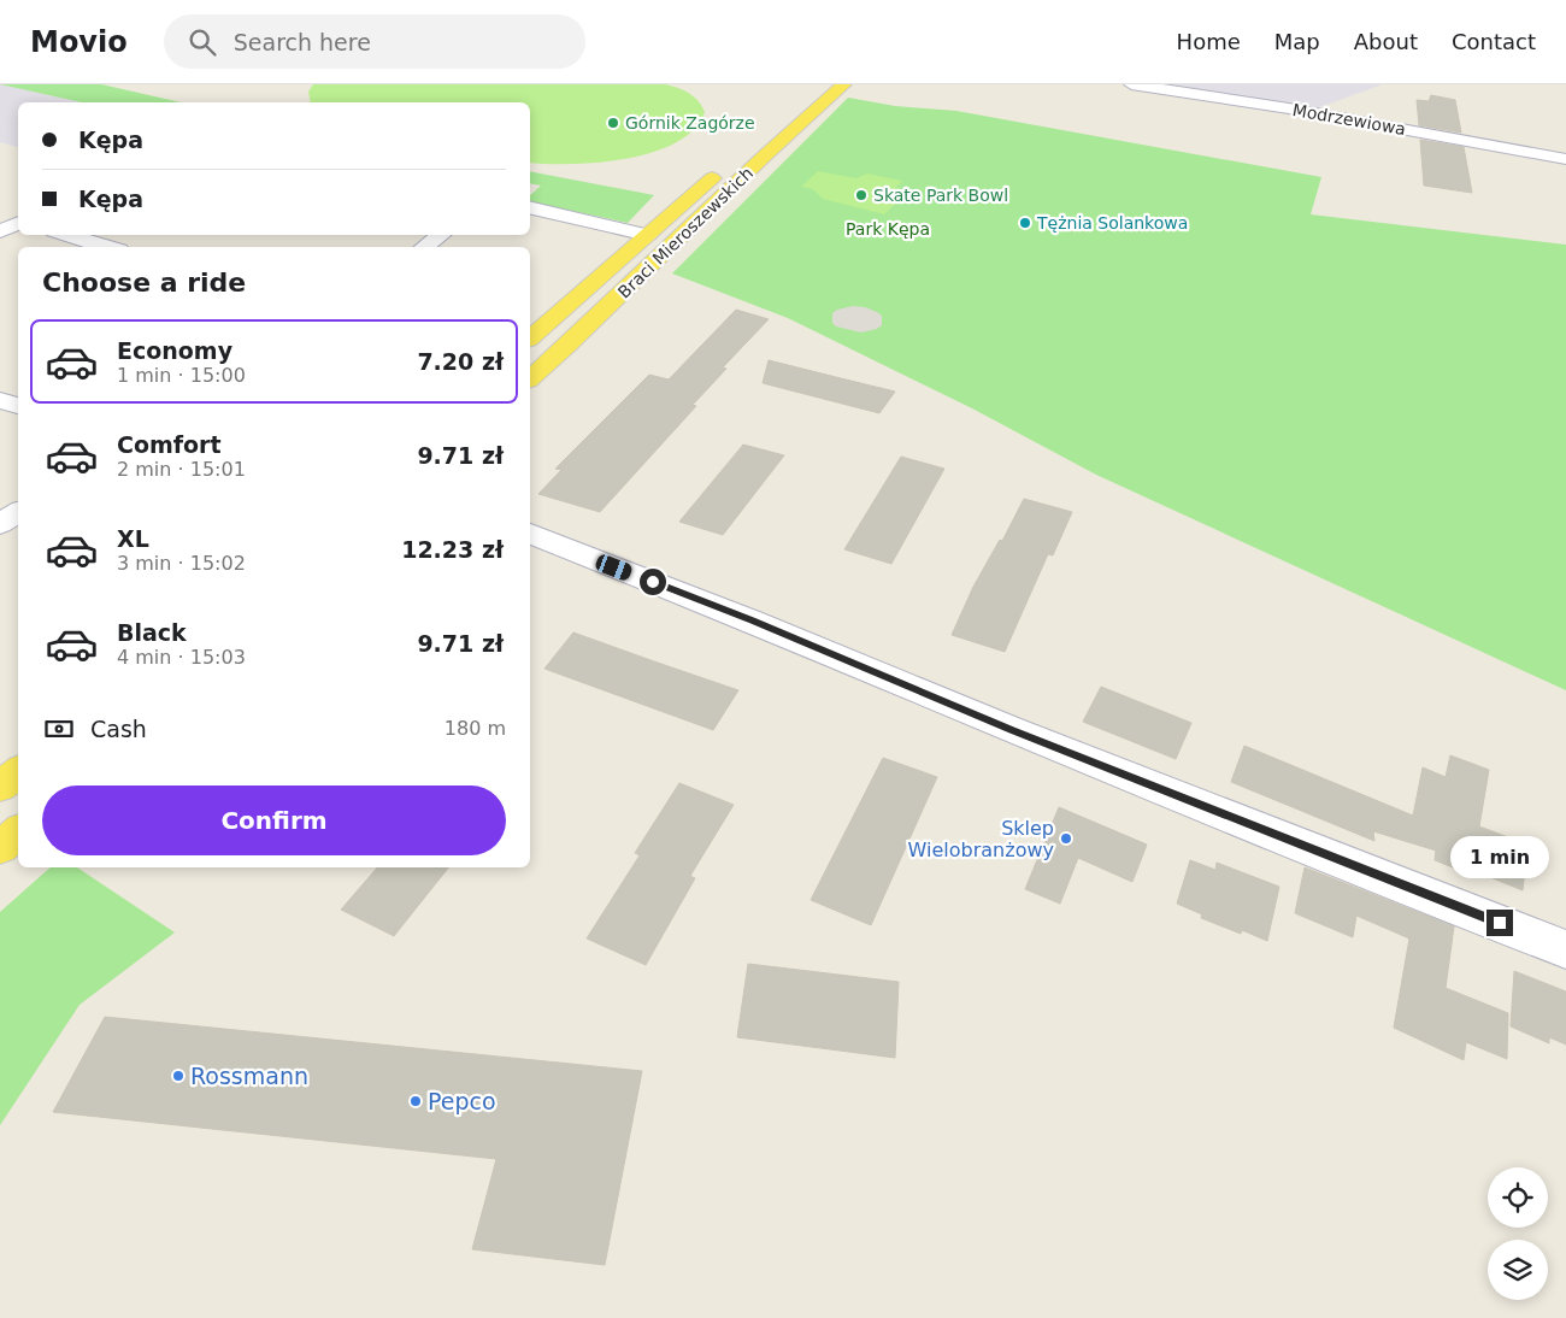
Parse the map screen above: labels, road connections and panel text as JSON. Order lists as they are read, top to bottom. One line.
{"streets":{"main road":["Braci Mieroszewskich"],"street":["Modrzewiowa"]},"parks":["Park Kępa"],"places":["Górnik Zagórze","Skate Park Bowl","Tężnia Solankowa","Sklep Wielobranżowy","Rossmann","Pepco"],"page":{"header":"Movio","search":"Search here","nav":["Home","Map","About","Contact"],"banner":["Kępa","Kępa"],"heading":"Choose a ride","list":[{"name":"Economy","note":"1 min · 15:00","value":"7.20 zł"},{"name":"Comfort","note":"2 min · 15:01","value":"9.71 zł"},{"name":"XL","note":"3 min · 15:02","value":"12.23 zł"},{"name":"Black","note":"4 min · 15:03","value":"9.71 zł"}],"pay":["Cash","180 m"],"buttons":"Confirm","bubble":"1 min"}}
